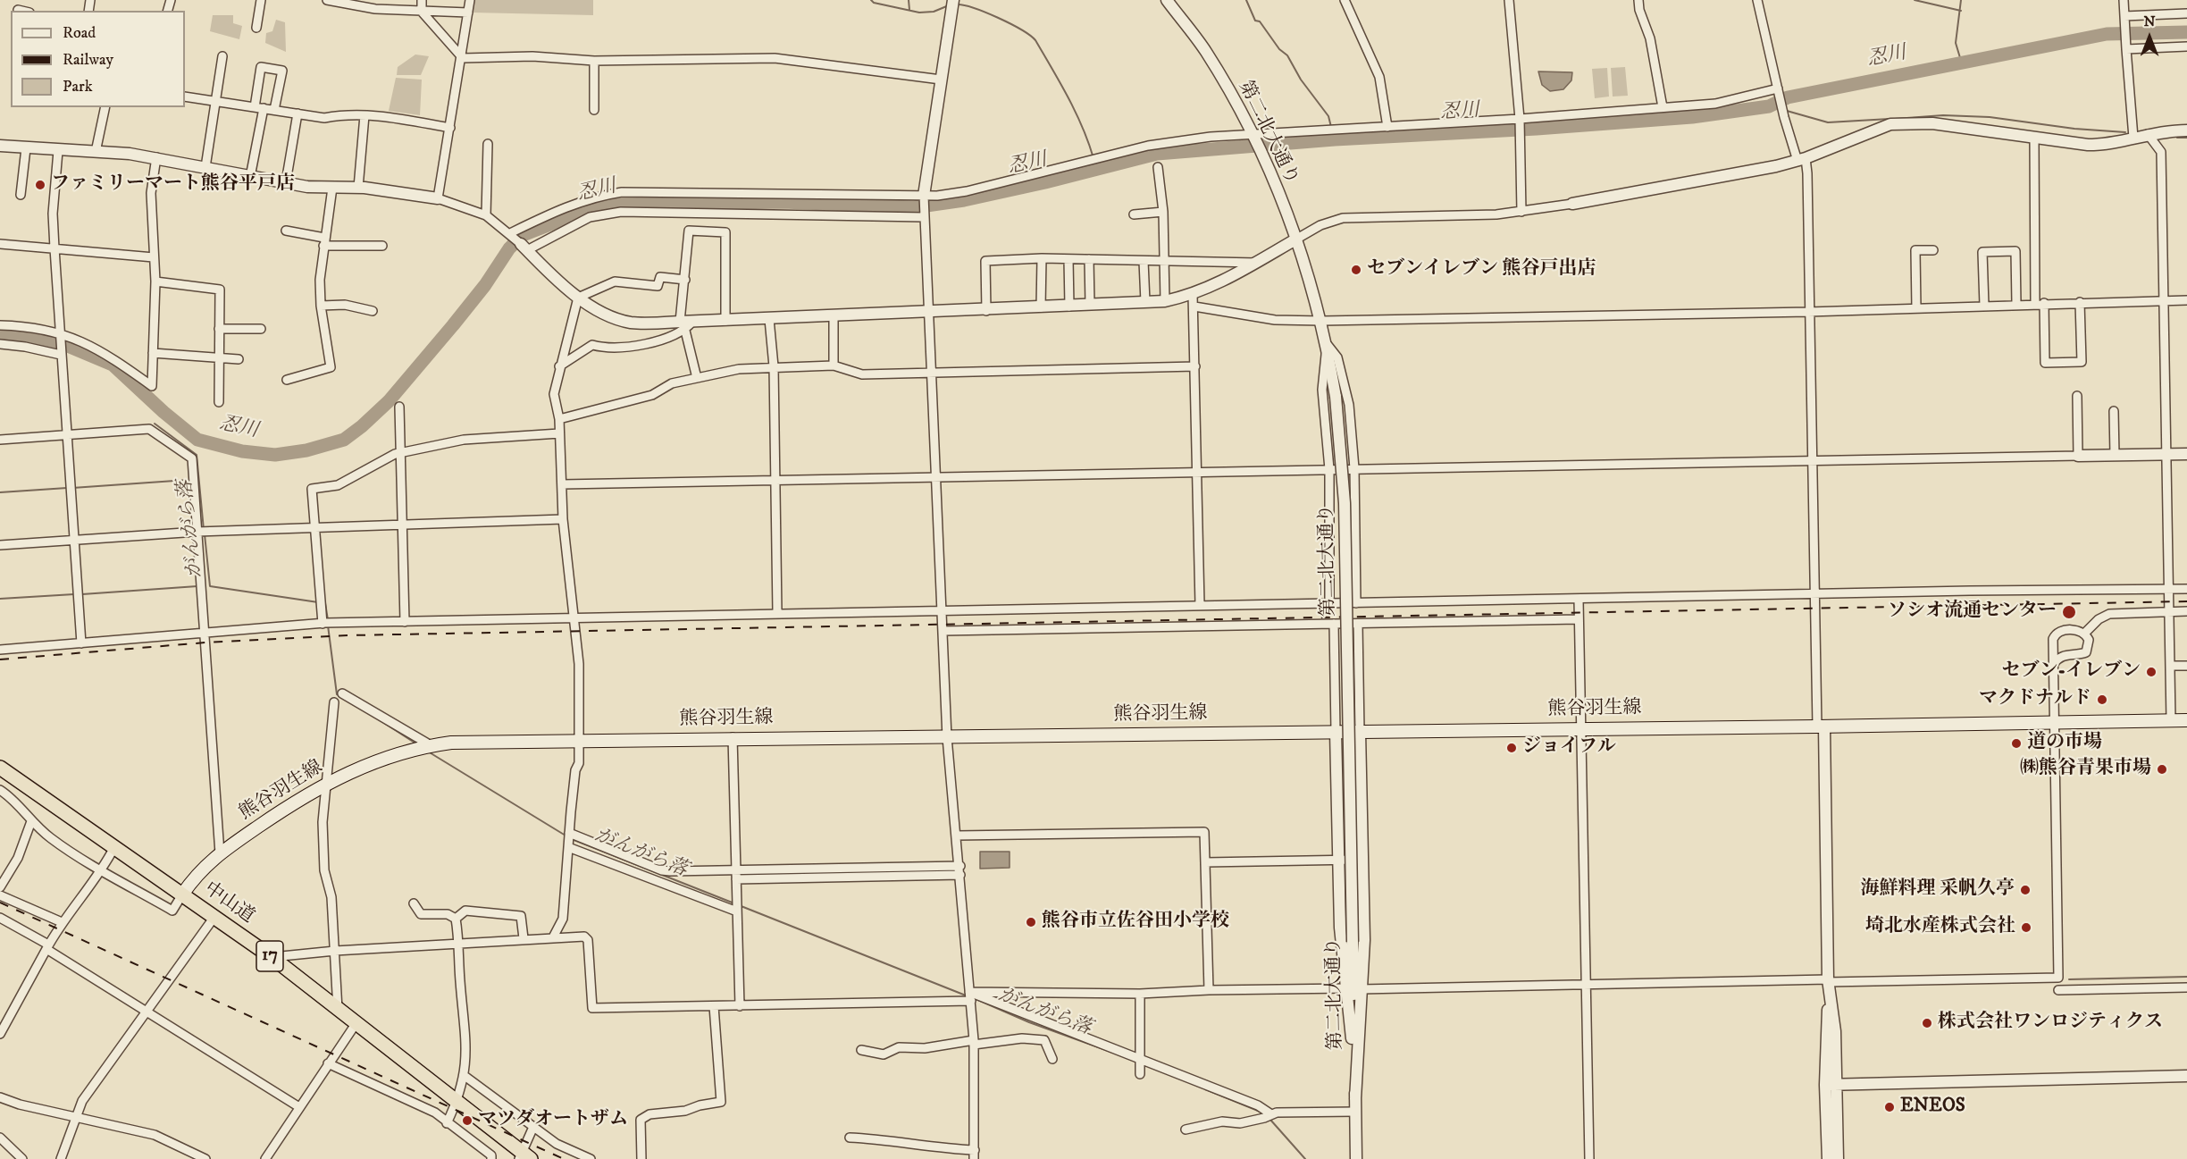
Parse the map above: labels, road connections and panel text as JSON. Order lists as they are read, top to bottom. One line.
{"streets":{"highway":["中山道","17"],"main road":["熊谷羽生線"],"street":["第二北大通り"]},"crossings":[["熊谷羽生線","中山道"]],"water":["忍川","がんがら落"],"places":["ファミリーマート熊谷平戸店","セブンイレブン 熊谷戸出店","ソシオ流通センター","セブン-イレブン","マクドナルド","道の市場","ジョイフル","㈱熊谷青果市場","海鮮料理 采帆久亭","熊谷市立佐谷田小学校","埼北水産株式会社","株式会社ワンロジティクス","ENEOS","マツダオートザム"],"legend":["Road","Railway","Park"],"north":"top"}
